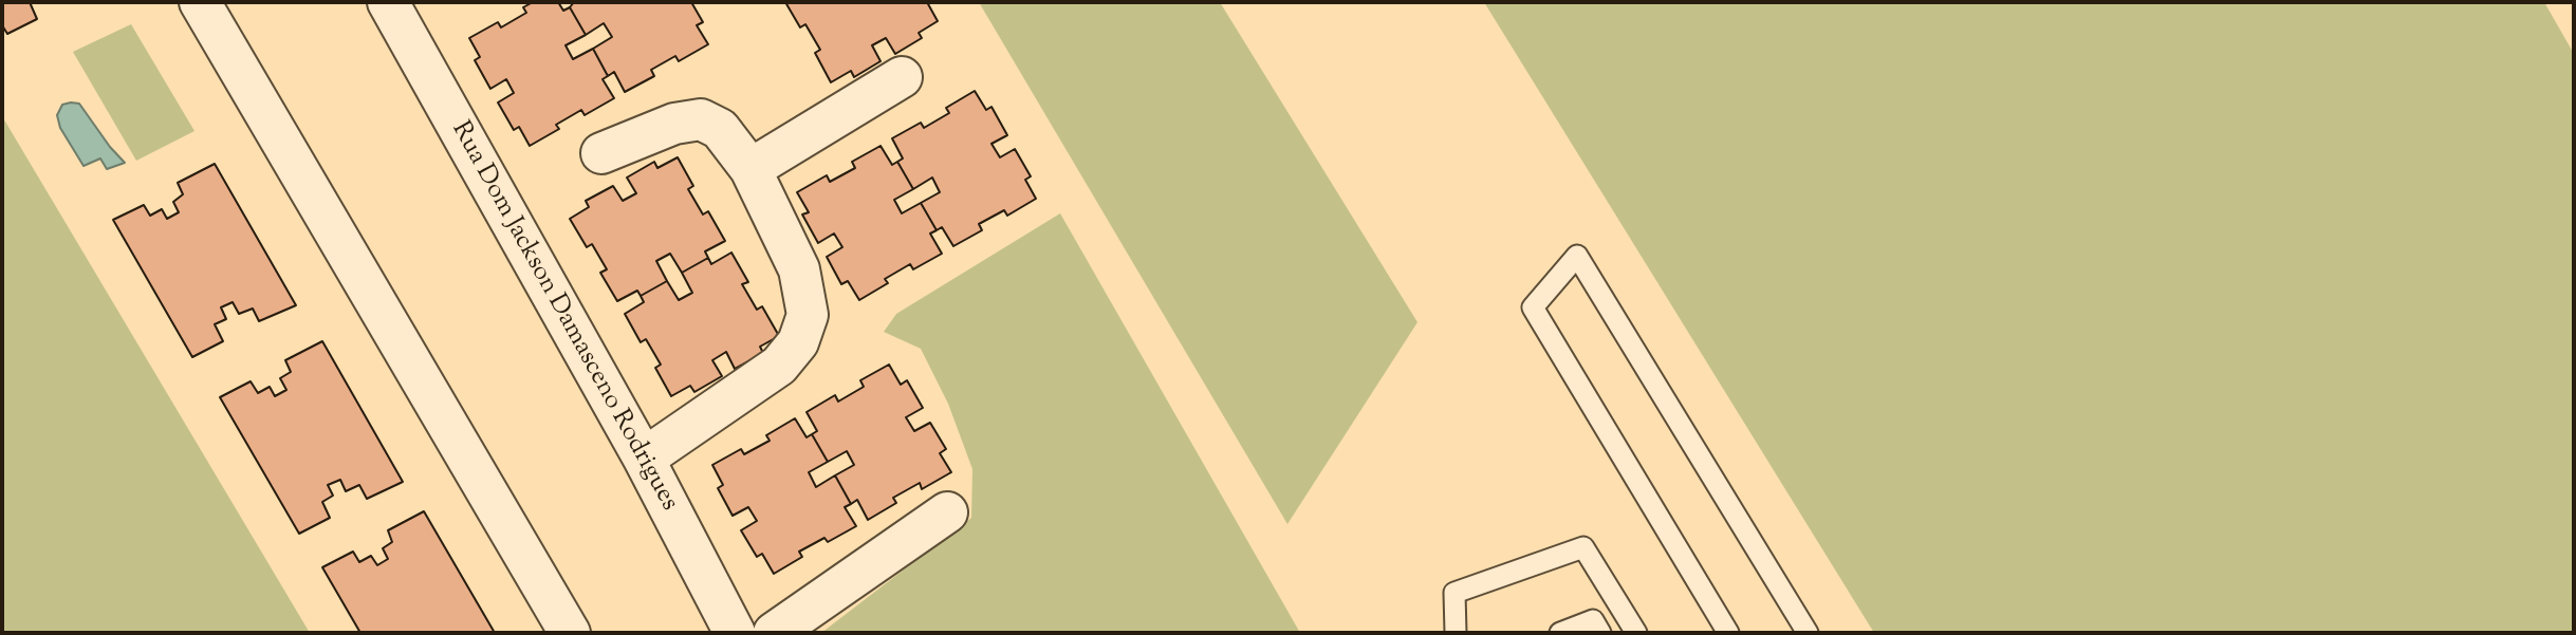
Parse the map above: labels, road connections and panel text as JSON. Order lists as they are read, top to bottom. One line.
{"streets":{"street":["Rua Dom Jackson Damasceno Rodrigues"]}}
